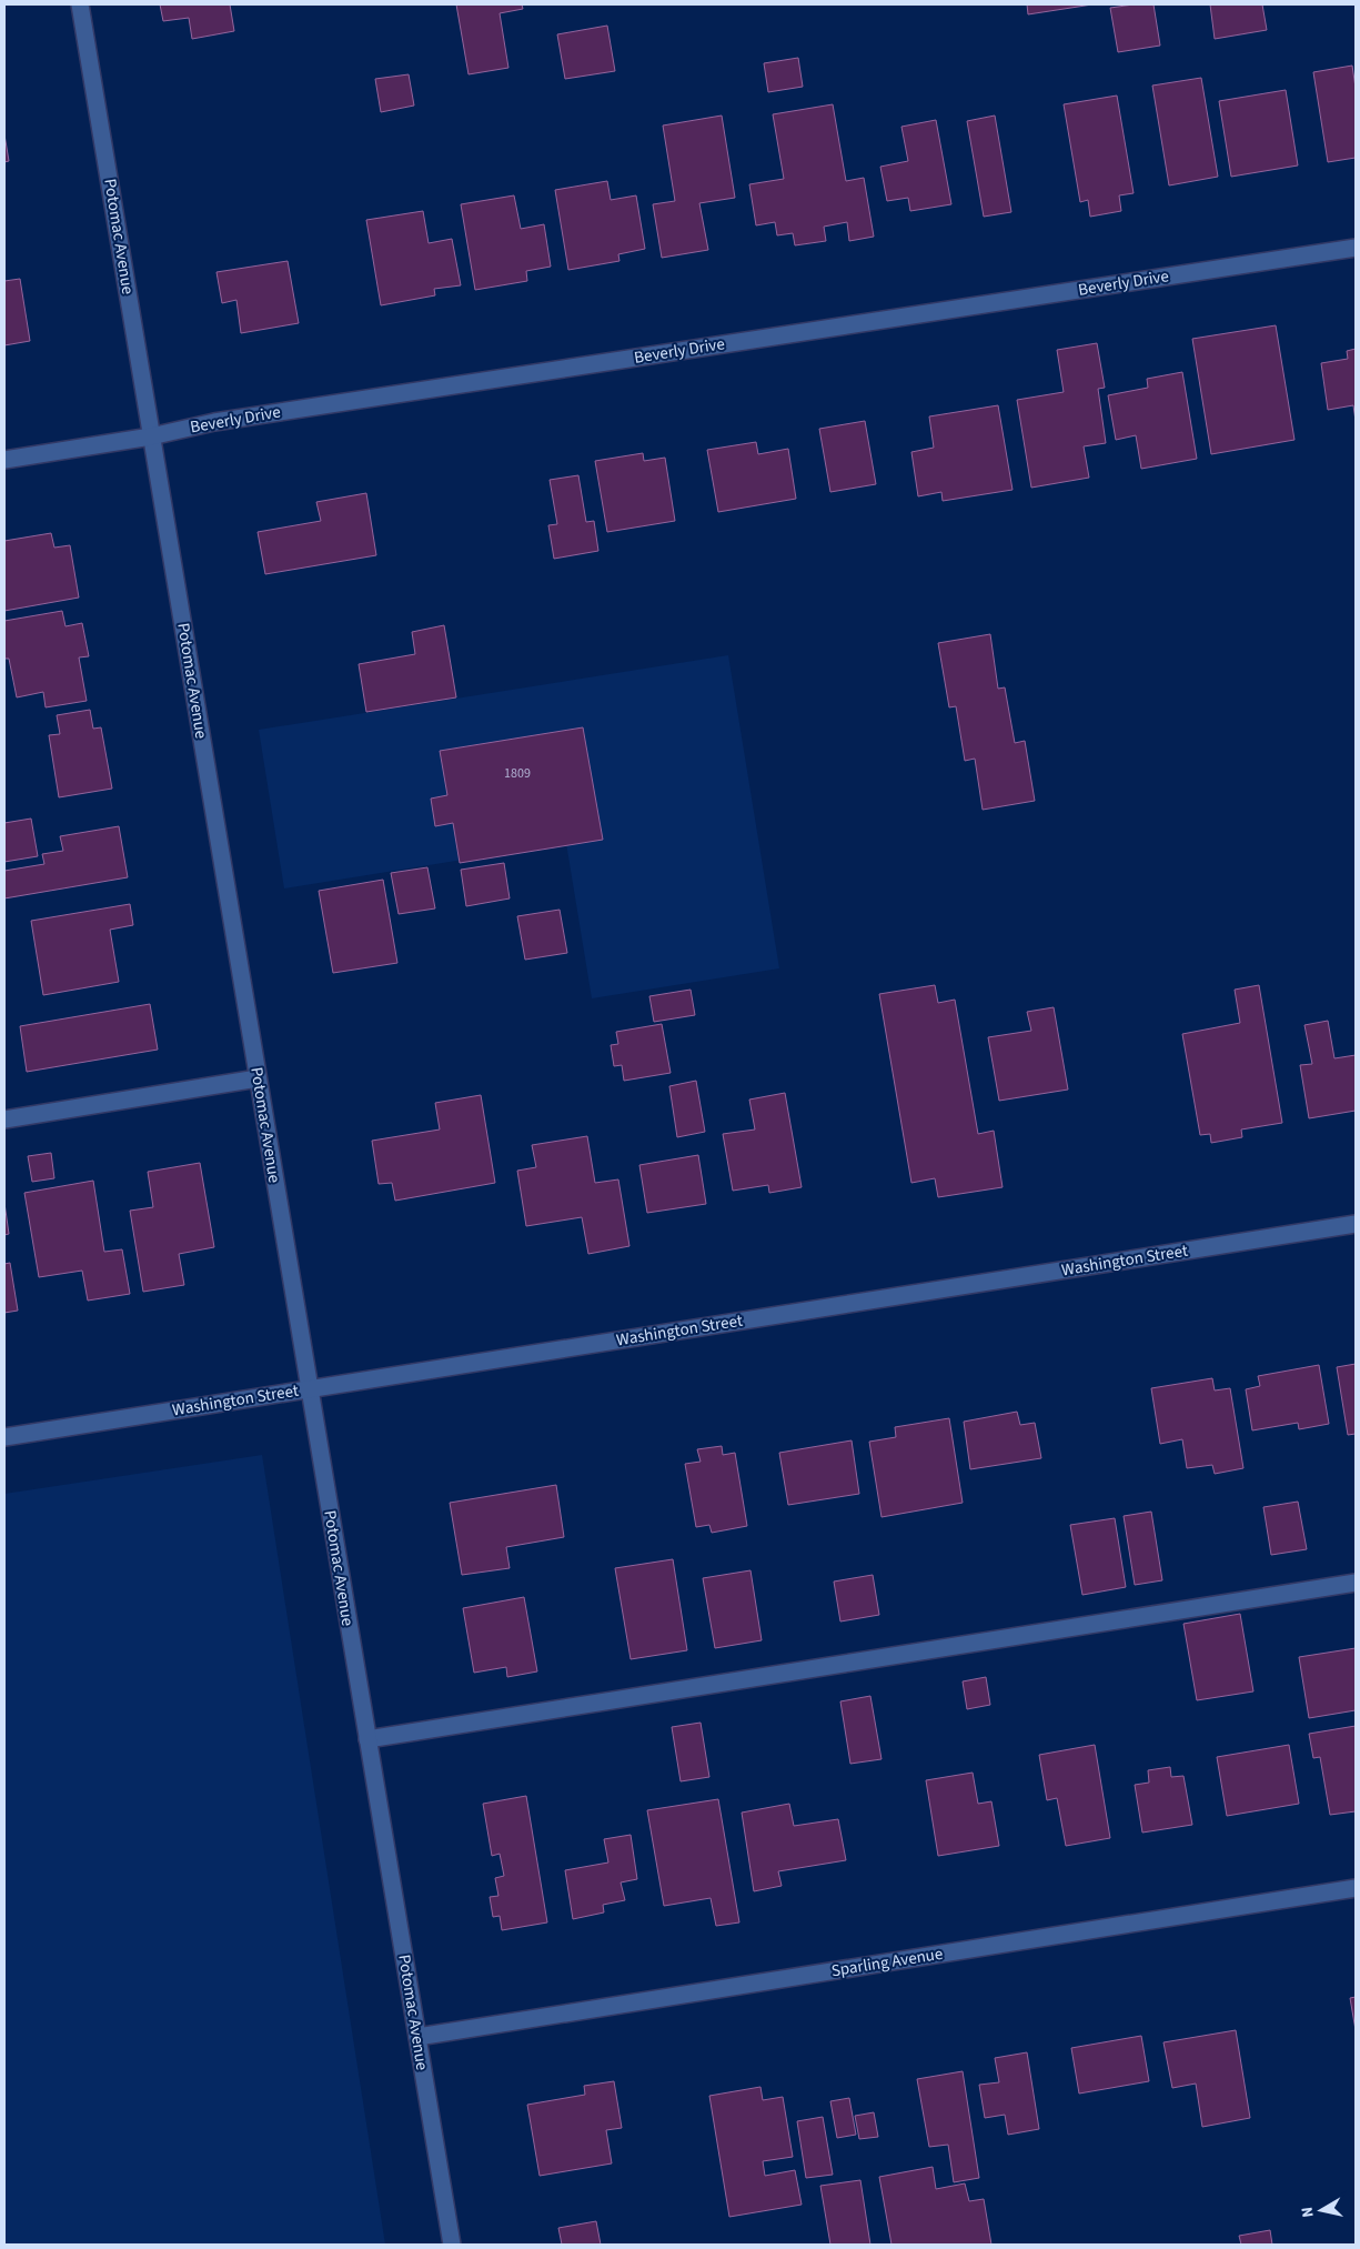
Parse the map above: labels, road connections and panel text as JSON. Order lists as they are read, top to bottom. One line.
{"streets":{"street":["Potomac Avenue","Beverly Drive","Washington Street","Sparling Avenue"]},"crossings":[["Potomac Avenue","Beverly Drive"],["Potomac Avenue","Washington Street"],["Potomac Avenue","Sparling Avenue"]],"house_numbers":["1809"],"north":"left"}
